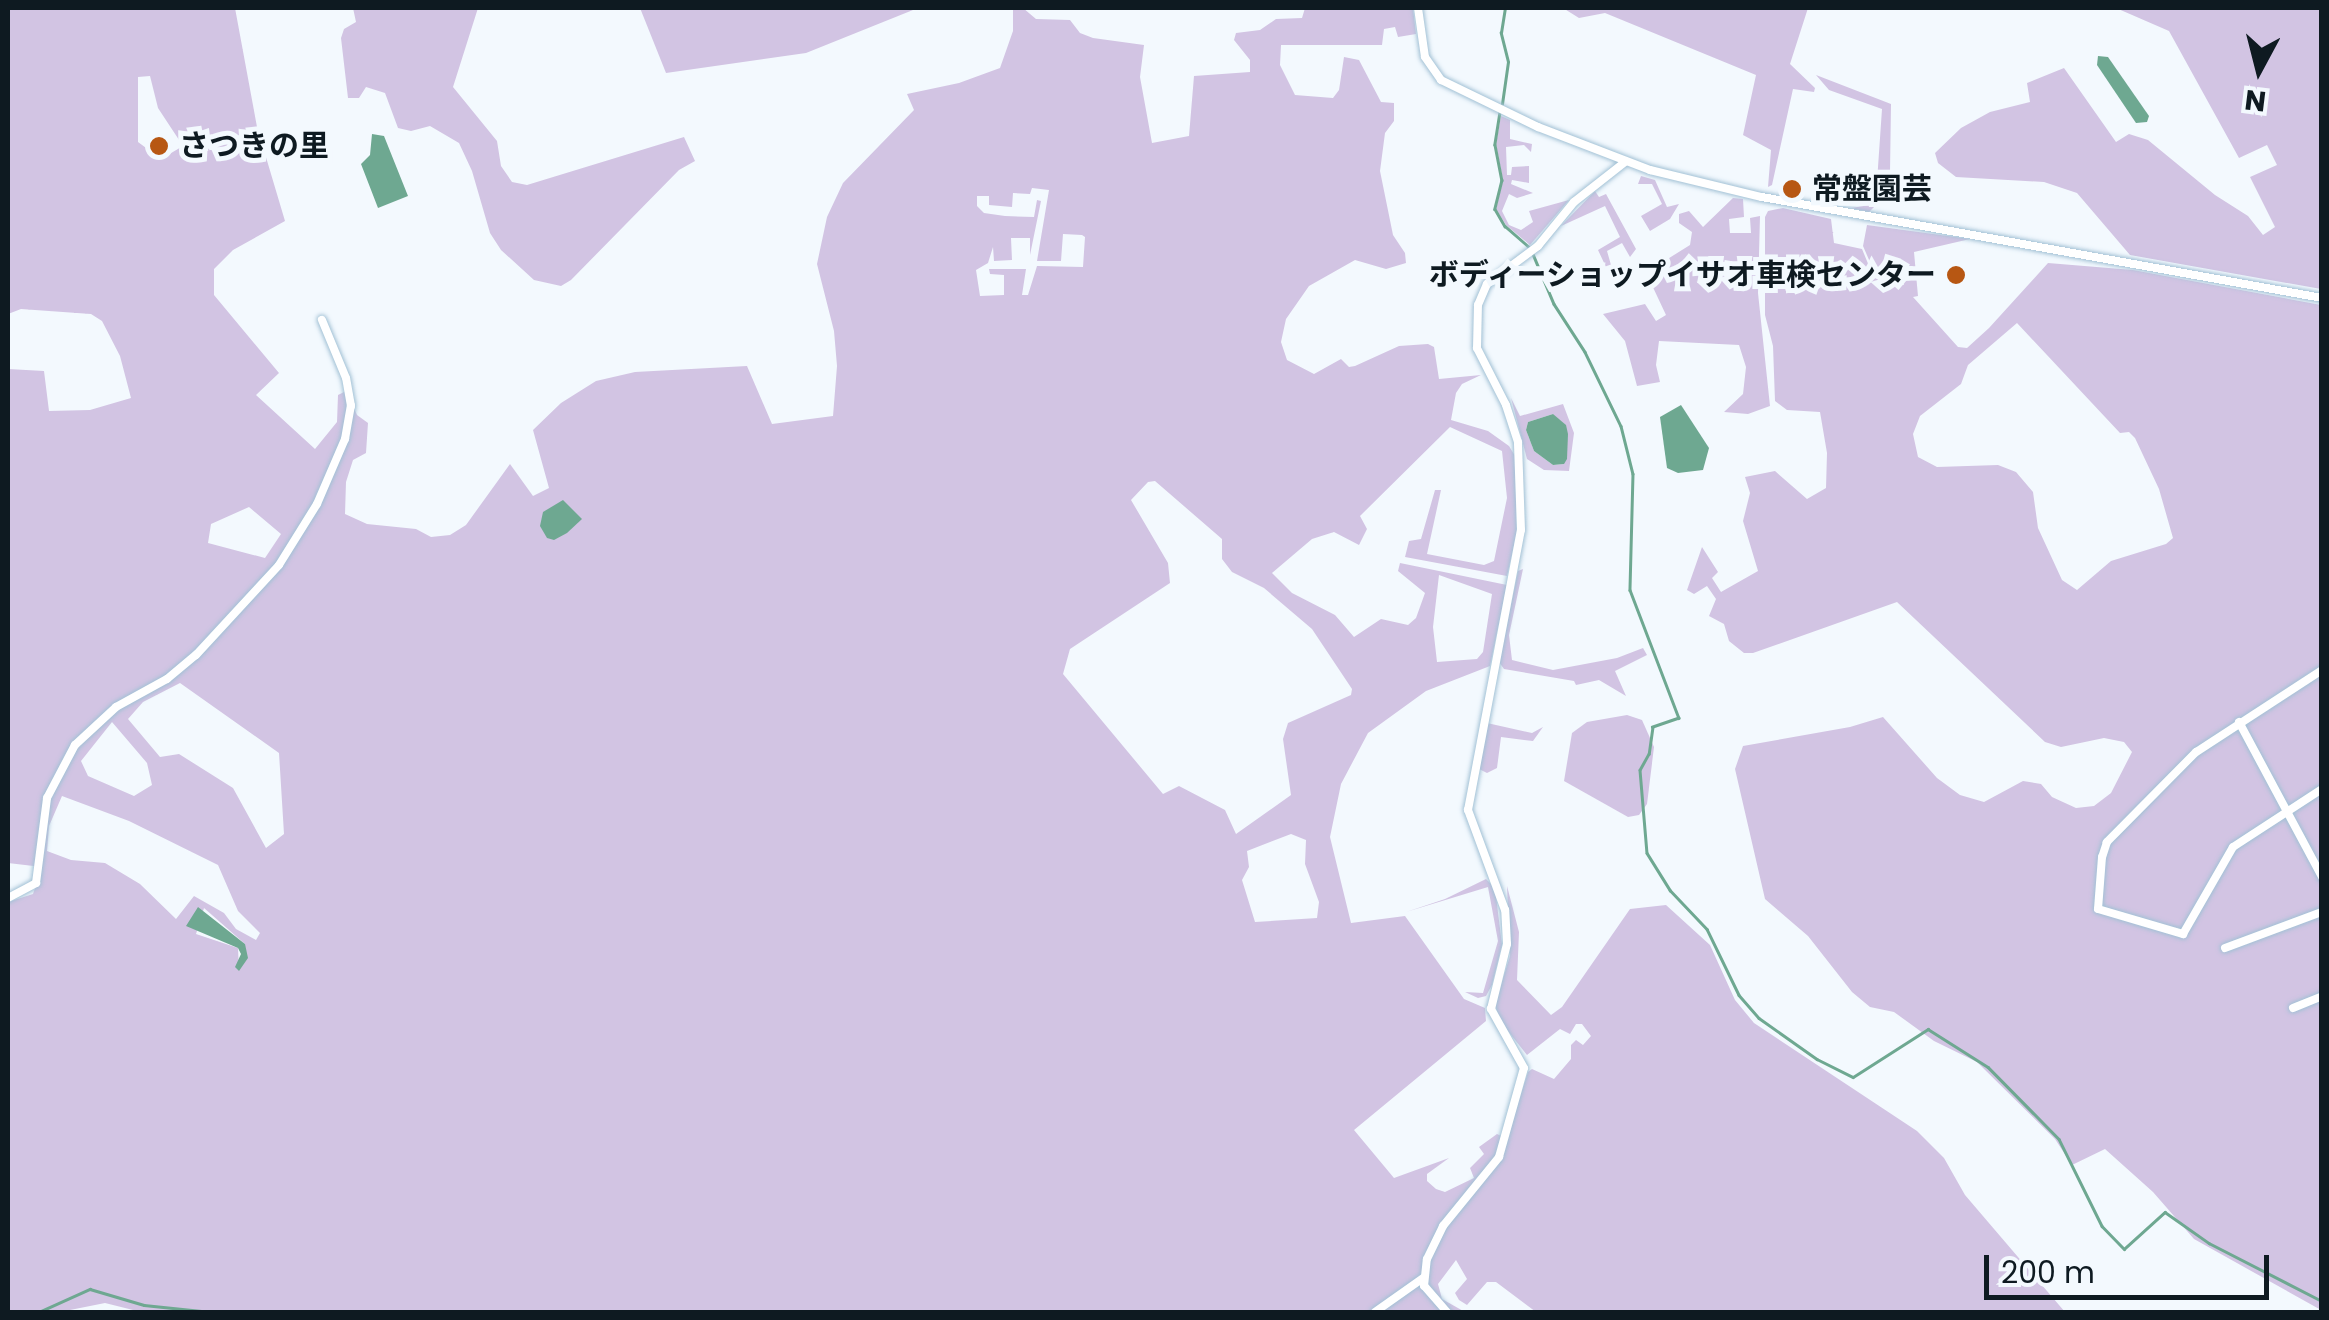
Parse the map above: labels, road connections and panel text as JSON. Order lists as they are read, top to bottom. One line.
{"places":["さつきの里","常盤園芸","ボディーショップイサオ車検センター"],"scale_bar":"200 m","north":"bottom"}
